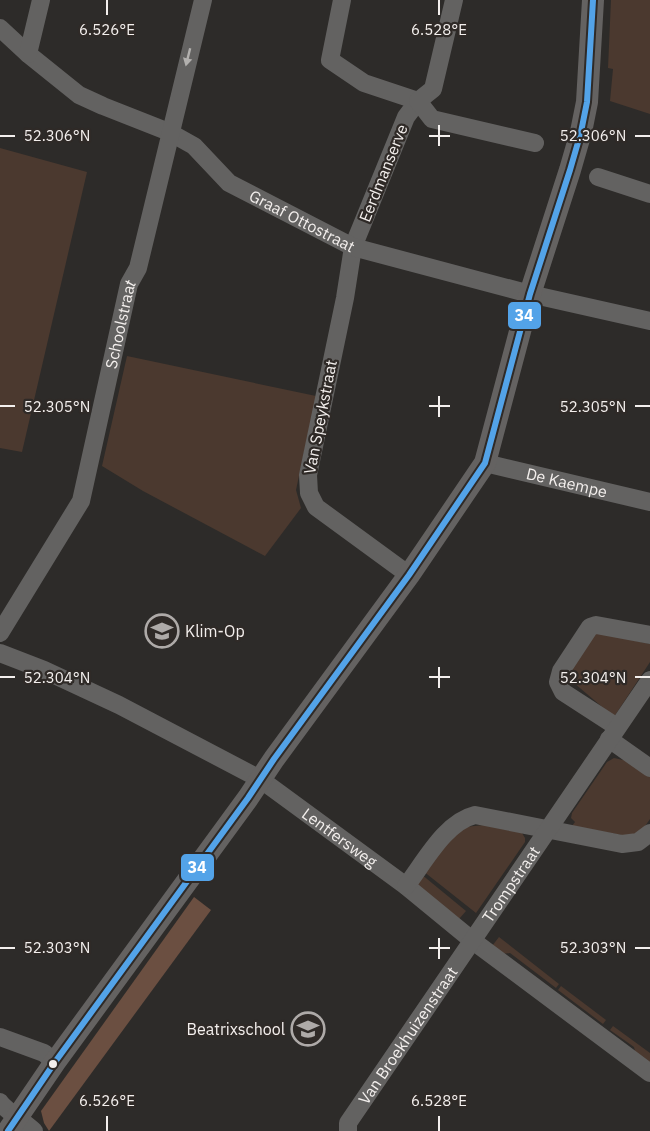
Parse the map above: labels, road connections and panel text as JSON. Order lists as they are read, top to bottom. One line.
{"streets":{"street":["Eerdmanserve","Graaf Ottostraat","Schoolstraat","Van Speykstraat","De Kaempe","Lentfersweg","Trompstraat","Van Broekhuizenstraat"]},"crossings":[["Eerdmanserve","Graaf Ottostraat"],["Eerdmanserve","Van Speykstraat"],["Graaf Ottostraat","Schoolstraat"],["Graaf Ottostraat","Van Speykstraat"],["Lentfersweg","Trompstraat"],["Lentfersweg","Van Broekhuizenstraat"],["Trompstraat","Van Broekhuizenstraat"]],"places":{"school or university":["Klim-Op","Beatrixschool"]},"lines":["transit line 34"],"coordinates":["6.526°E","6.528°E","52.306°N","52.305°N","52.304°N","52.303°N"]}
